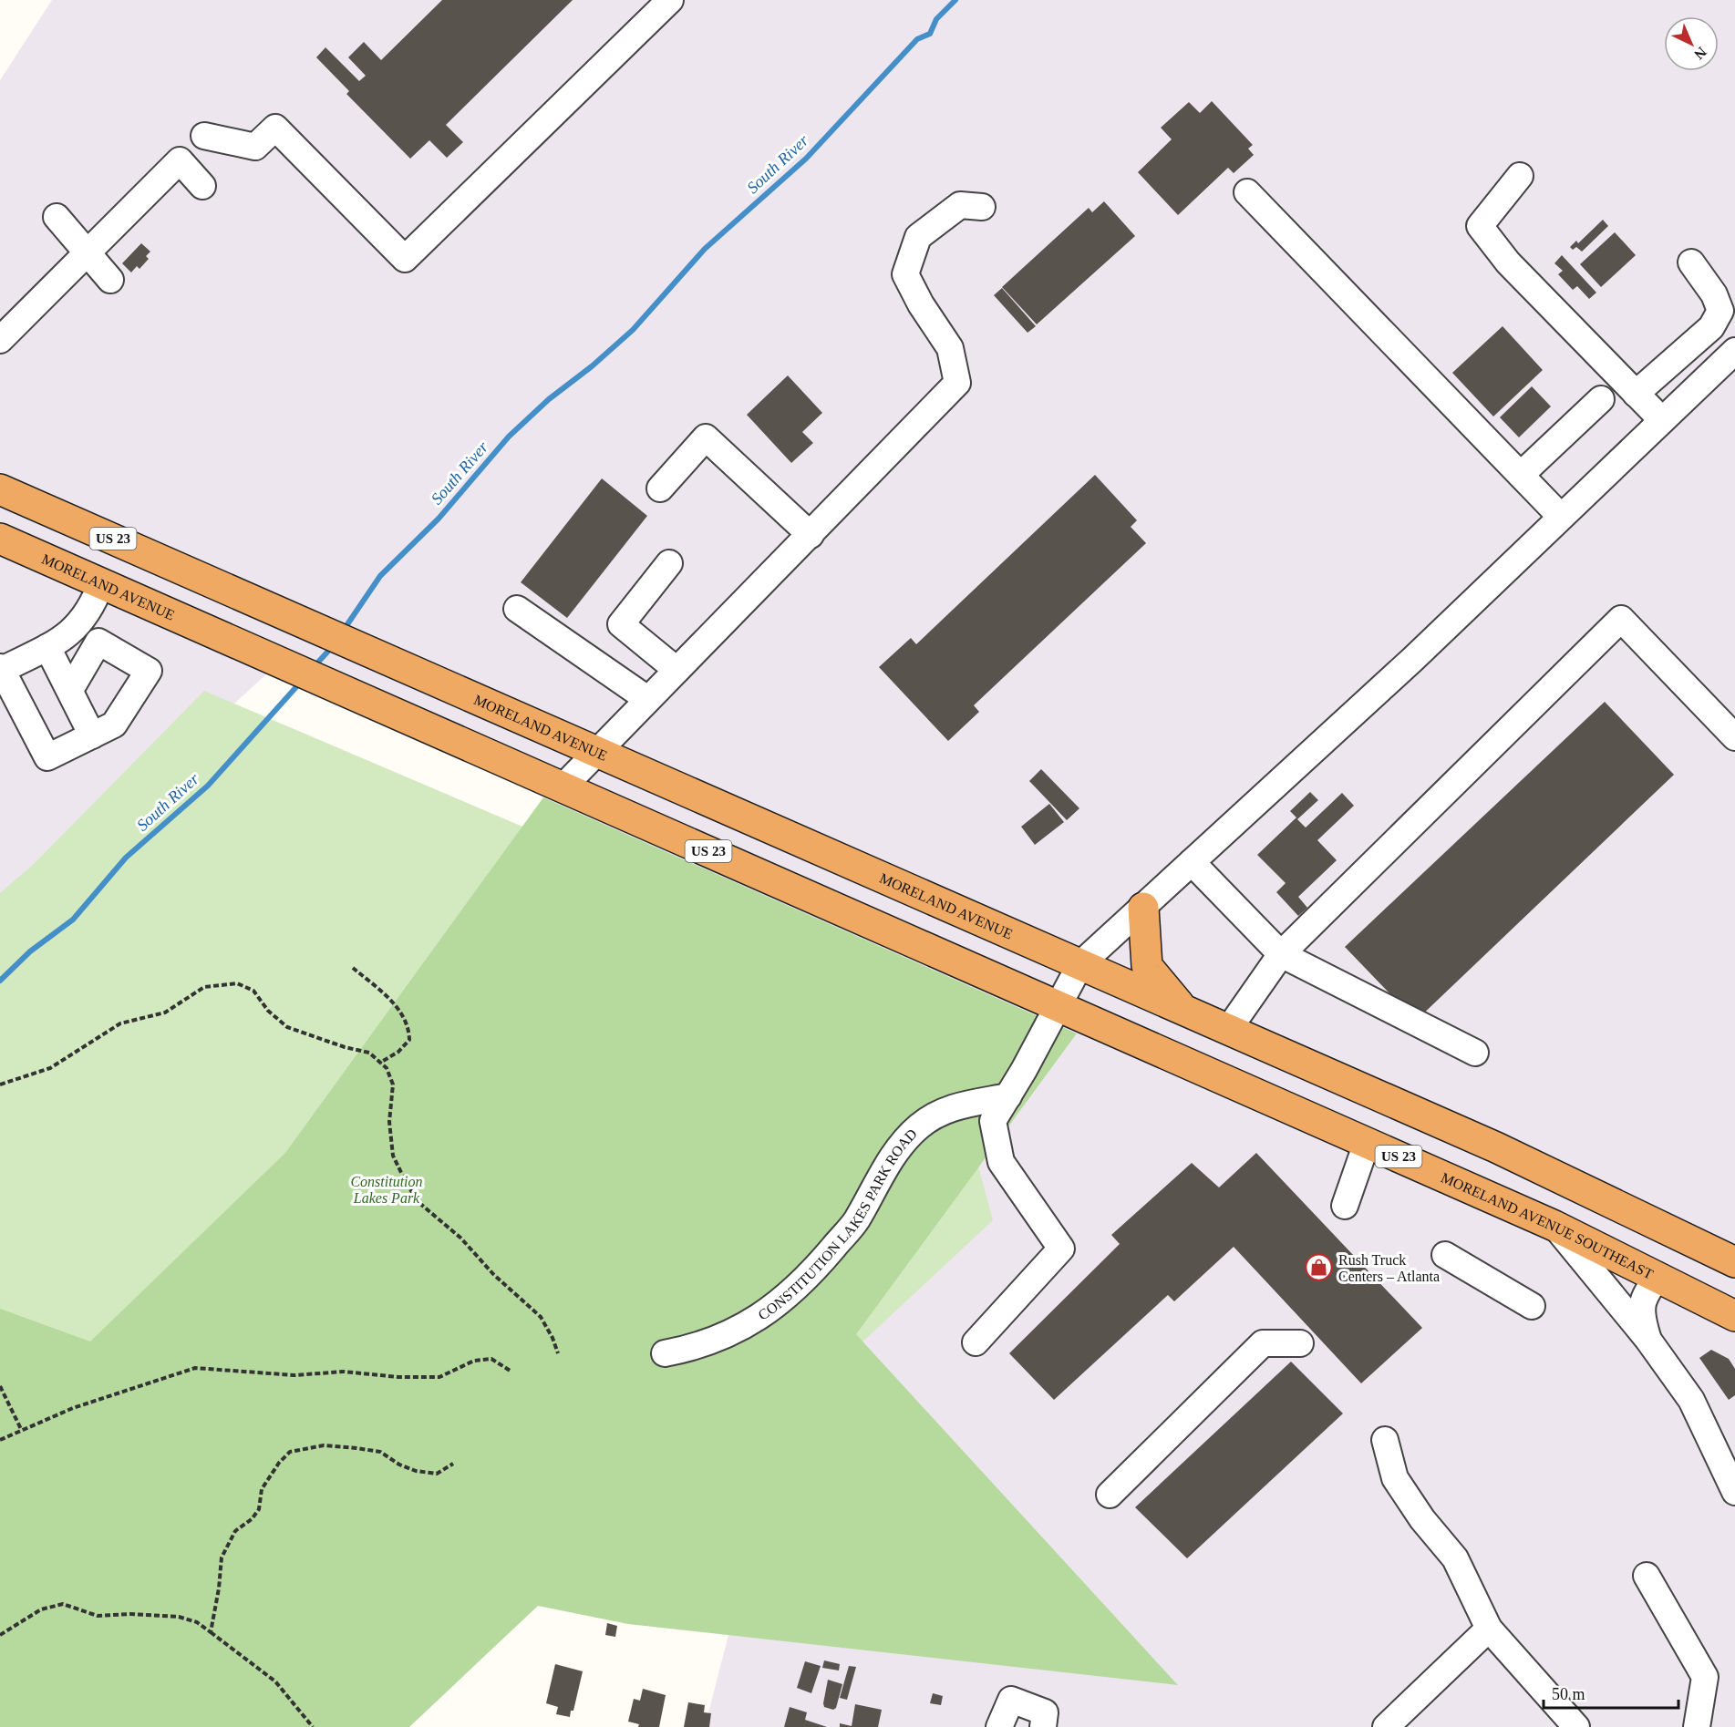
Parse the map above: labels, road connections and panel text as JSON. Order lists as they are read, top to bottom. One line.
{"streets":{"highway":["US 23","MORELAND AVENUE","MORELAND AVENUE SOUTHEAST"],"street":["CONSTITUTION LAKES PARK ROAD"]},"crossings":[["US 23","MORELAND AVENUE"],["MORELAND AVENUE","MORELAND AVENUE SOUTHEAST"]],"water":["South River"],"parks":["Constitution Lakes Park"],"places":{"shop":["Rush Truck Centers – Atlanta"]},"scale_bar":"50 m","north":"bottom right"}
